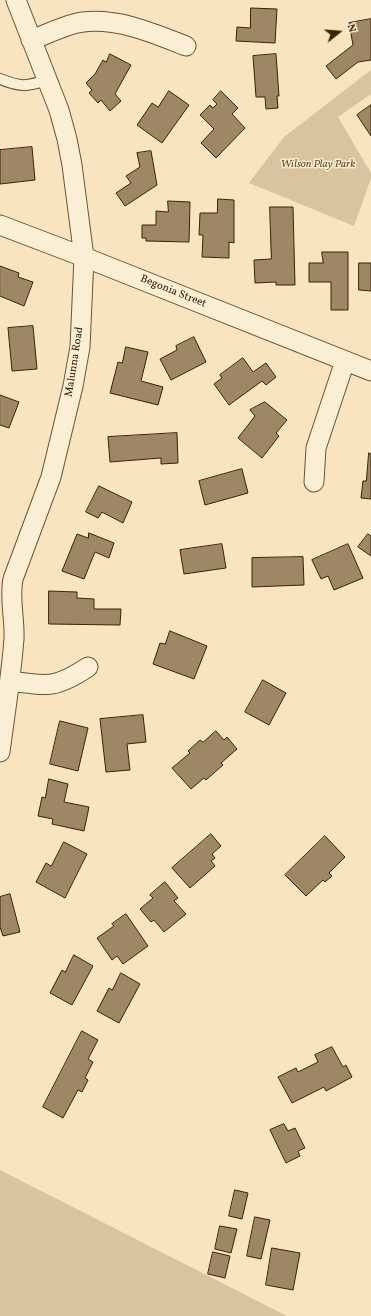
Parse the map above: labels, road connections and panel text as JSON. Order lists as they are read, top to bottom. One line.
{"streets":{"street":["Begonia Street","Malunna Road"]},"crossings":[["Begonia Street","Malunna Road"]],"parks":["Wilson Play Park"],"north":"right"}
